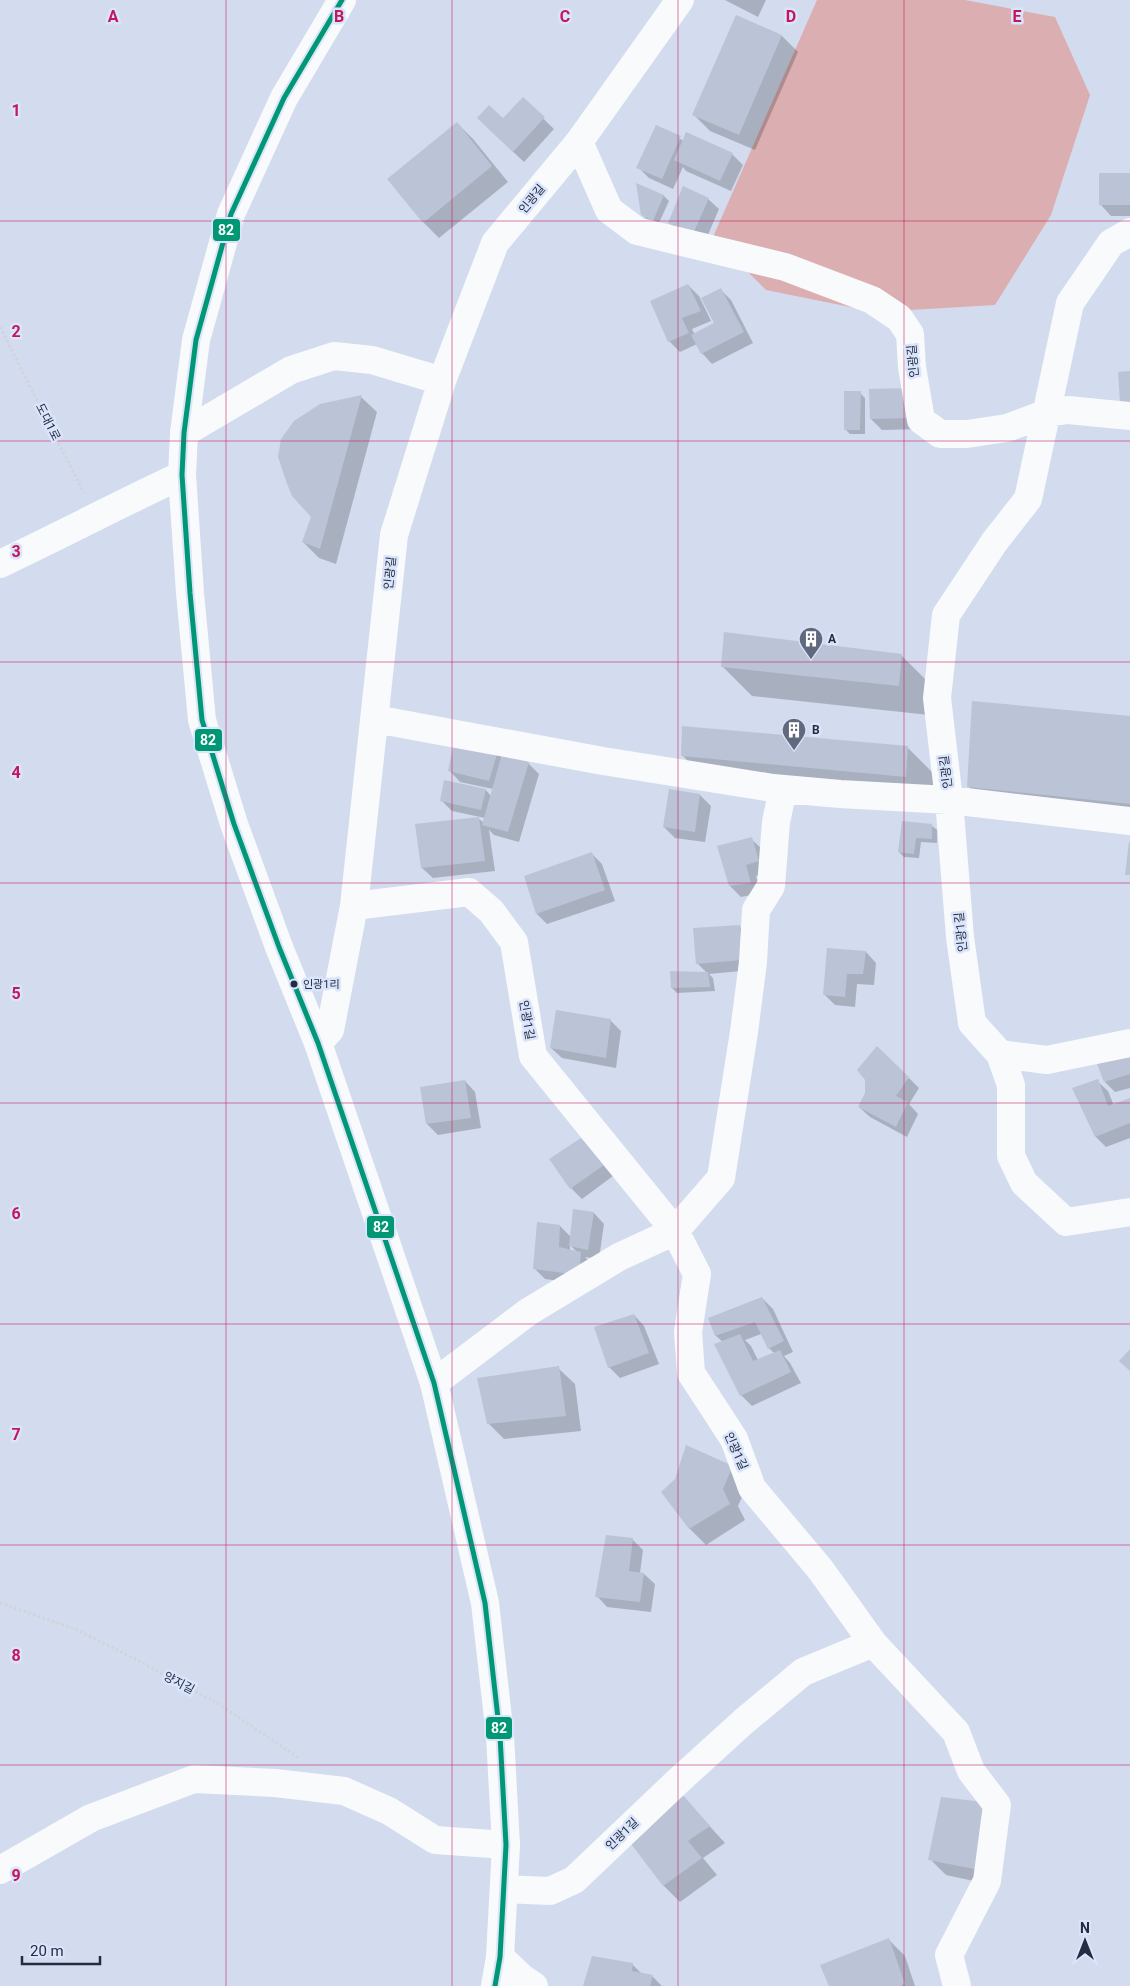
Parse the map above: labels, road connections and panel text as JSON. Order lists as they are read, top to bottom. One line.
{"streets":{"main road":["인광길","인광1길"],"path":["도대1로","양지길"]},"crossings":[["인광길","인광1길"]],"places":{"building":["A","B"],"other":["인광1리"]},"lines":["transit line 82"],"scale_bar":"20 m","north":"top","grid":{"columns":["A","B","C","D","E"],"rows":["1","2","3","4","5","6","7","8","9"]}}
